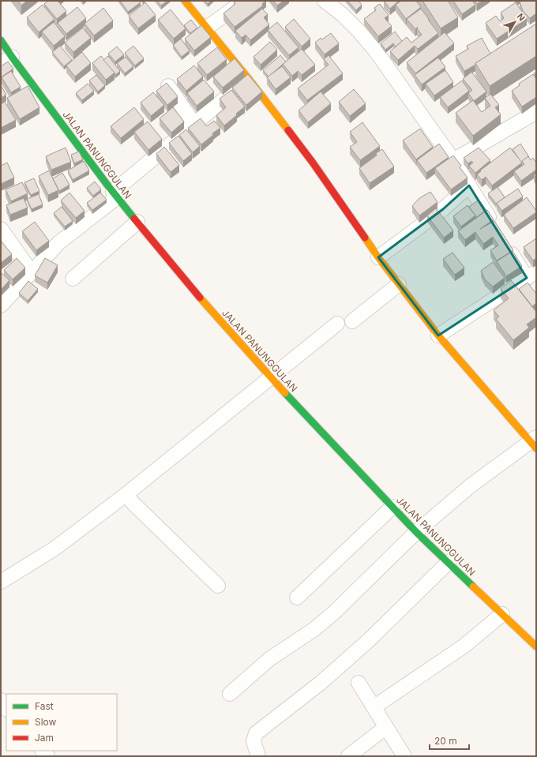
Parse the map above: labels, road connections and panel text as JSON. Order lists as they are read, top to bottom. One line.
{"streets":{"main road":["JALAN PANUNGGULAN"]},"legend":["Fast","Slow","Jam"],"scale_bar":"20 m","north":"top right"}
